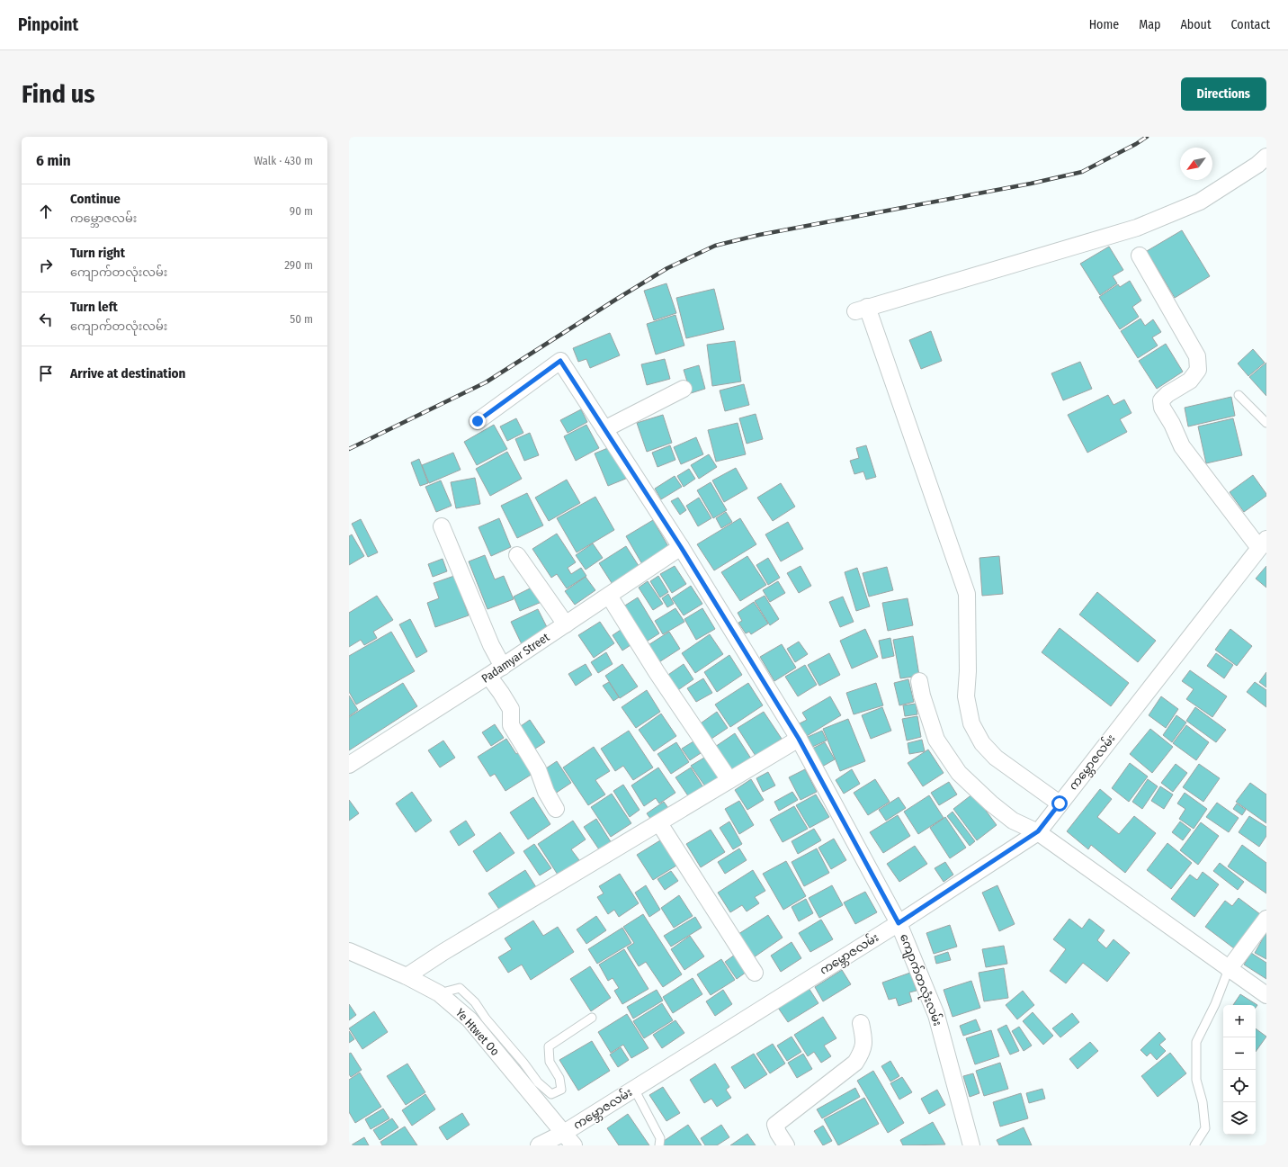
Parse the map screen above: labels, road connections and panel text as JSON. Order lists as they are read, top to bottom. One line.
{"streets":{"street":["Padamyar Street","ကမ္ဘောဇလမ်း","ကျောက်တလုံးလမ်း","Ye Htwet Oo"]},"crossings":[["Padamyar Street","ကျောက်တလုံးလမ်း"],["ကမ္ဘောဇလမ်း","ကျောက်တလုံးလမ်း"],["ကမ္ဘောဇလမ်း","Ye Htwet Oo"]],"north":"bottom left","page":{"header":"Pinpoint","nav":["Home","Map","About","Contact"],"buttons":"Directions","title":"Find us","heading":["6 min","Walk · 430 m"],"list":[["Continue","ကမ္ဘောဇလမ်း","90 m"],["Turn right","ကျောက်တလုံးလမ်း","290 m"],["Turn left","ကျောက်တလုံးလမ်း","50 m"],"Arrive at destination"],"map_buttons":["+","−"]}}
